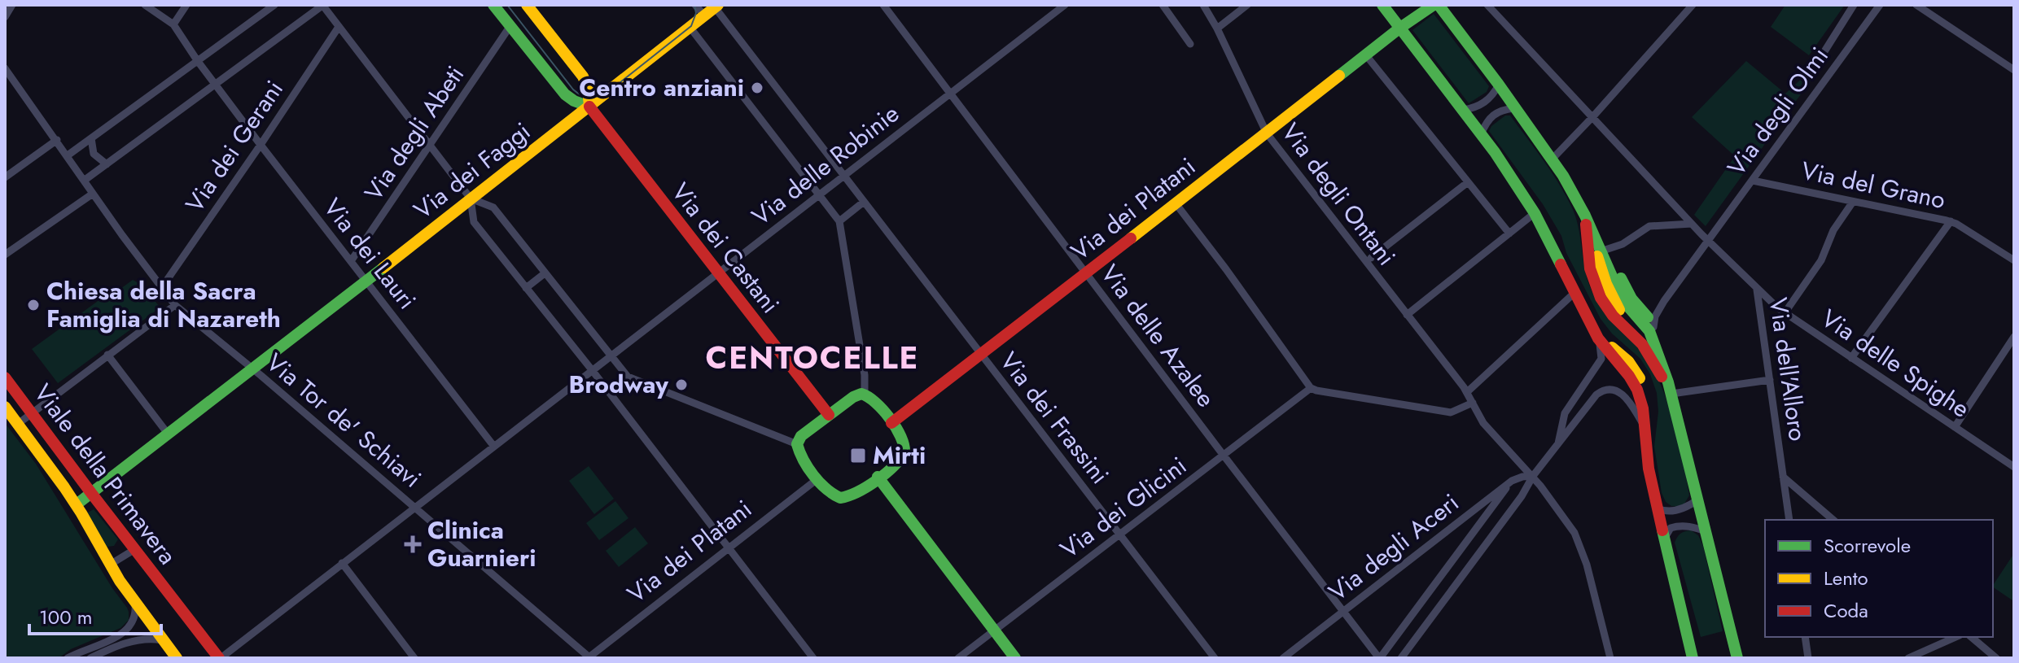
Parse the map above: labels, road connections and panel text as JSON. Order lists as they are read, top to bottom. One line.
{"streets":{"main road":["Via dei Faggi","Via dei Platani","Via dei Castani","Viale della Primavera"],"street":["Via degli Olmi","Via degli Abeti","Via dei Gerani","Via delle Robinie","Via del Grano","Via degli Ontani","Via dei Lauri","Via delle Azalee","Via delle Spighe","Via dell'Alloro","Via dei Frassini","Via Tor de' Schiavi","Via dei Glicini","Via degli Aceri"]},"crossings":[["Via degli Olmi","Via del Grano"],["Via degli Olmi","Via dell'Alloro"],["Via degli Abeti","Via dei Lauri"],["Via dei Gerani","Via dei Lauri"],["Via dei Gerani","Via Tor de' Schiavi"],["Via delle Robinie","Via dei Castani"],["Via delle Robinie","Via delle Azalee"],["Via delle Robinie","Via dei Frassini"],["Via dei Faggi","Via dei Castani"],["Via dei Faggi","Via dei Lauri"],["Via dei Faggi","Via Tor de' Schiavi"],["Via dei Faggi","Viale della Primavera"],["Via degli Ontani","Via dei Platani"],["Via degli Ontani","Via degli Aceri"],["Via dei Platani","Via dei Castani"],["Via dei Platani","Via delle Azalee"],["Via dei Platani","Via dei Frassini"],["Via dei Platani","Via Tor de' Schiavi"],["Via delle Azalee","Via dei Glicini"],["Via delle Azalee","Via degli Aceri"],["Via delle Spighe","Via dell'Alloro"],["Via dei Frassini","Via dei Glicini"]],"districts":["CENTOCELLE"],"places":{"other":["Centro anziani","Chiesa della Sacra Famiglia di Nazareth","Brodway"],"transit":["Mirti"],"health":["Clinica Guarnieri"]},"legend":["Scorrevole","Lento","Coda"],"scale_bar":"100 m"}
